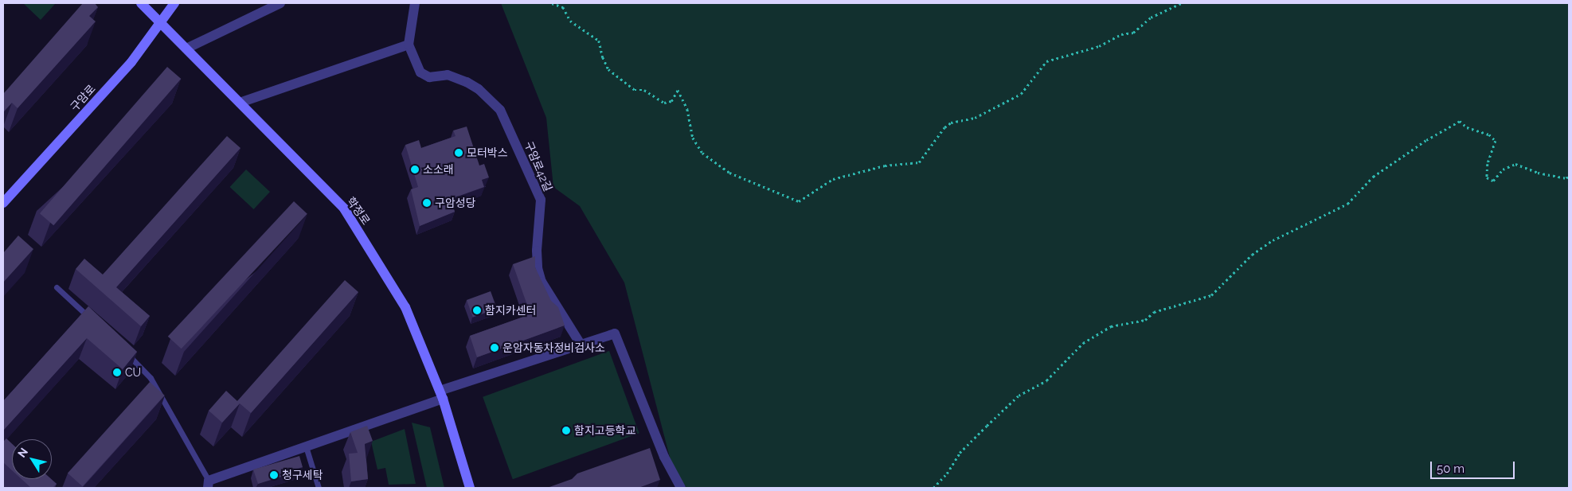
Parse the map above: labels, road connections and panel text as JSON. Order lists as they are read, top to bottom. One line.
{"streets":{"main road":["구암로","학정로"],"street":["구암로42길"]},"crossings":[["구암로","학정로"]],"places":["모터박스","소소래","구암성당","함지카센터","운암자동차정비검사소","CU","함지고등학교","청구세탁"],"scale_bar":"50 m","north":"top left"}
